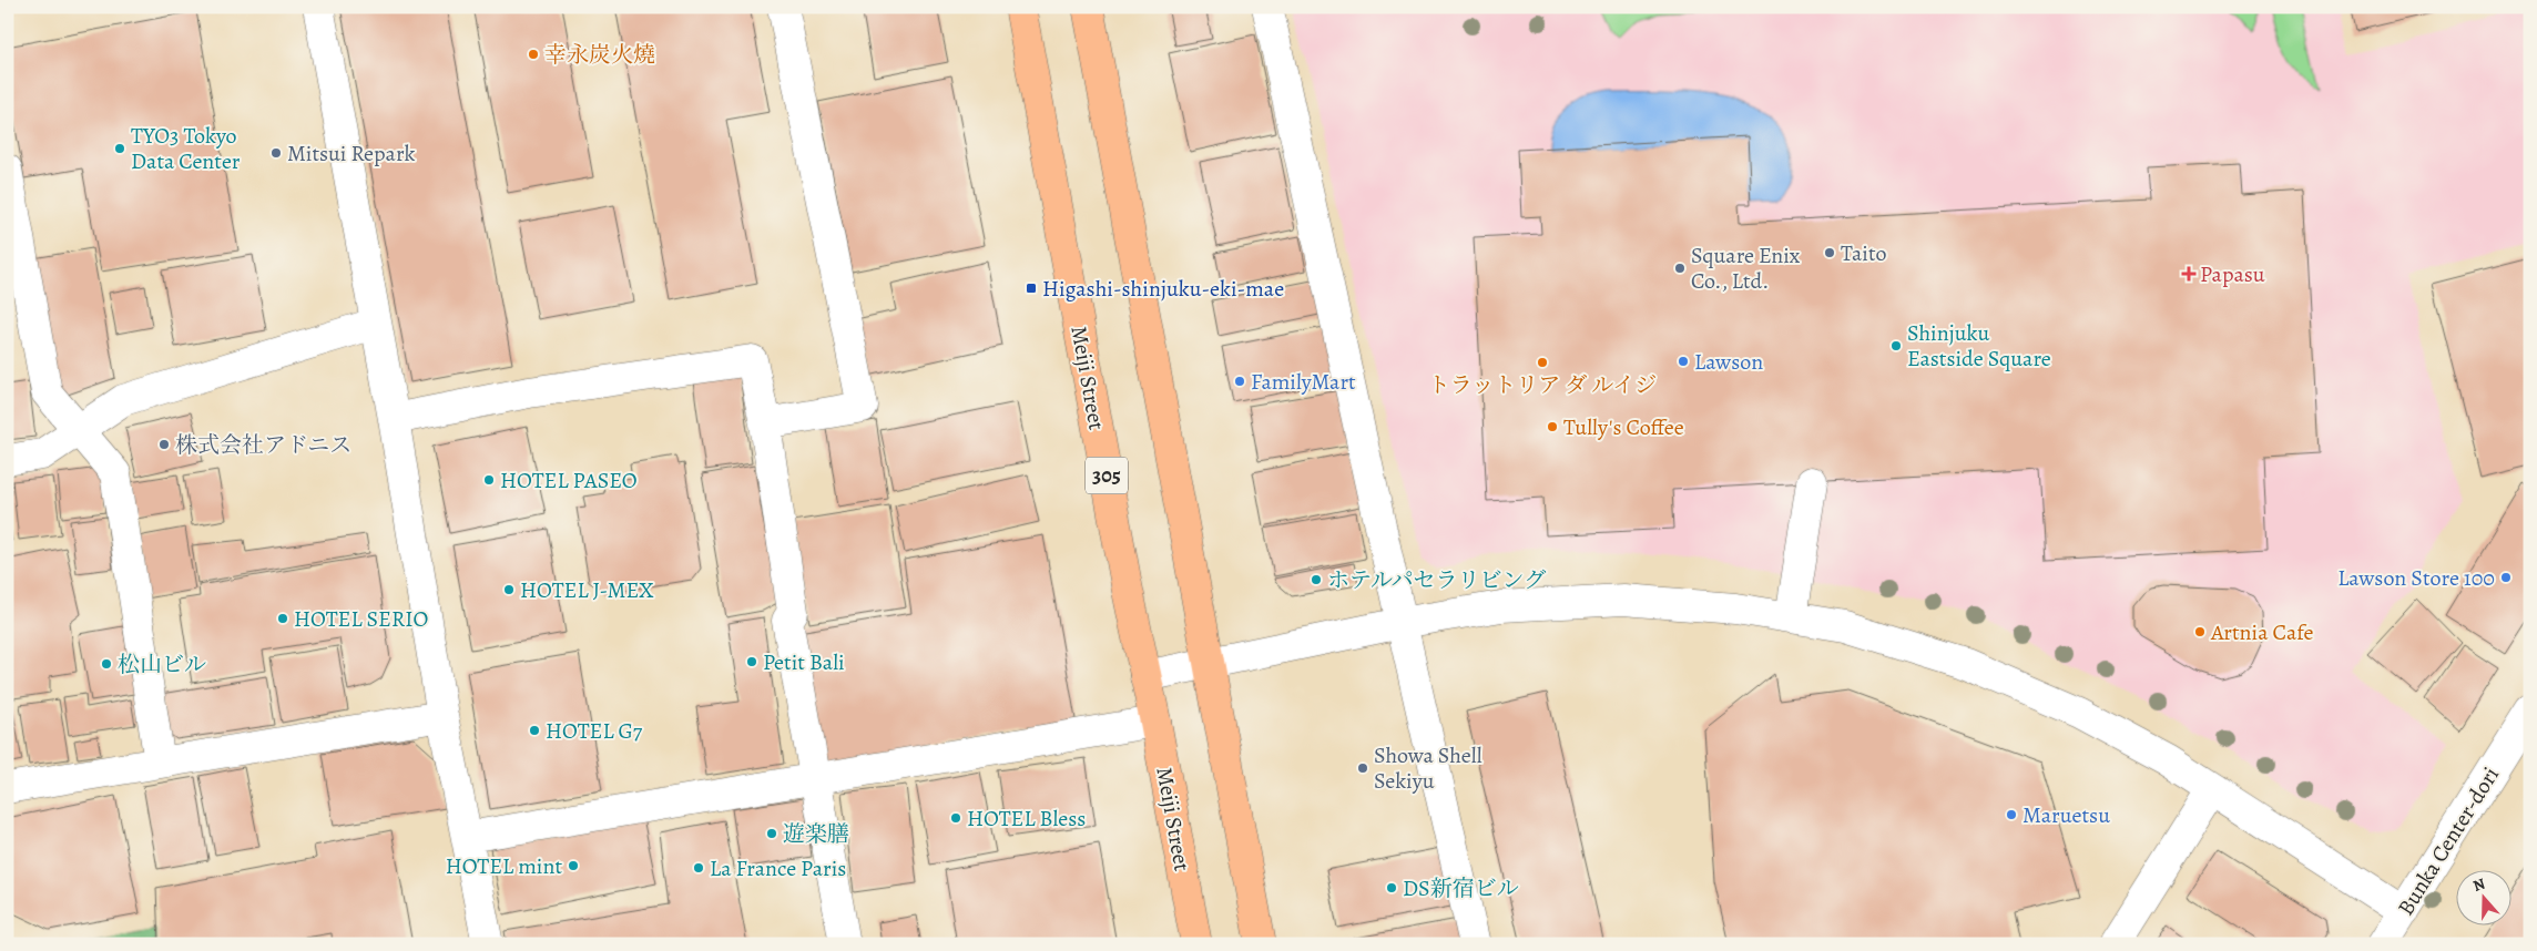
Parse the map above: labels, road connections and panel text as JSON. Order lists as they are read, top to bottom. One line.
{"streets":{"main road":["Meiji Street","305"],"street":["Bunka Center-dori"]},"places":{"other":["幸永炭火燒","TYO3 Tokyo Data Center","Mitsui Repark","Taito","Square Enix Co., Ltd.","Shinjuku Eastside Square","Lawson","トラットリア ダ ルイジ","FamilyMart","Tully's Coffee","株式会社アドニス","HOTEL PASEO","Lawson Store 100","ホテルパセラリビング","HOTEL J-MEX","HOTEL SERIO","Artnia Cafe","Petit Bali","松山ビル","HOTEL G7","Showa Shell Sekiyu","Maruetsu","HOTEL Bless","遊楽膳","HOTEL mint","La France Paris","DS新宿ビル"],"health":["Papasu"],"transit":["Higashi-shinjuku-eki-mae"]},"north":"top"}
